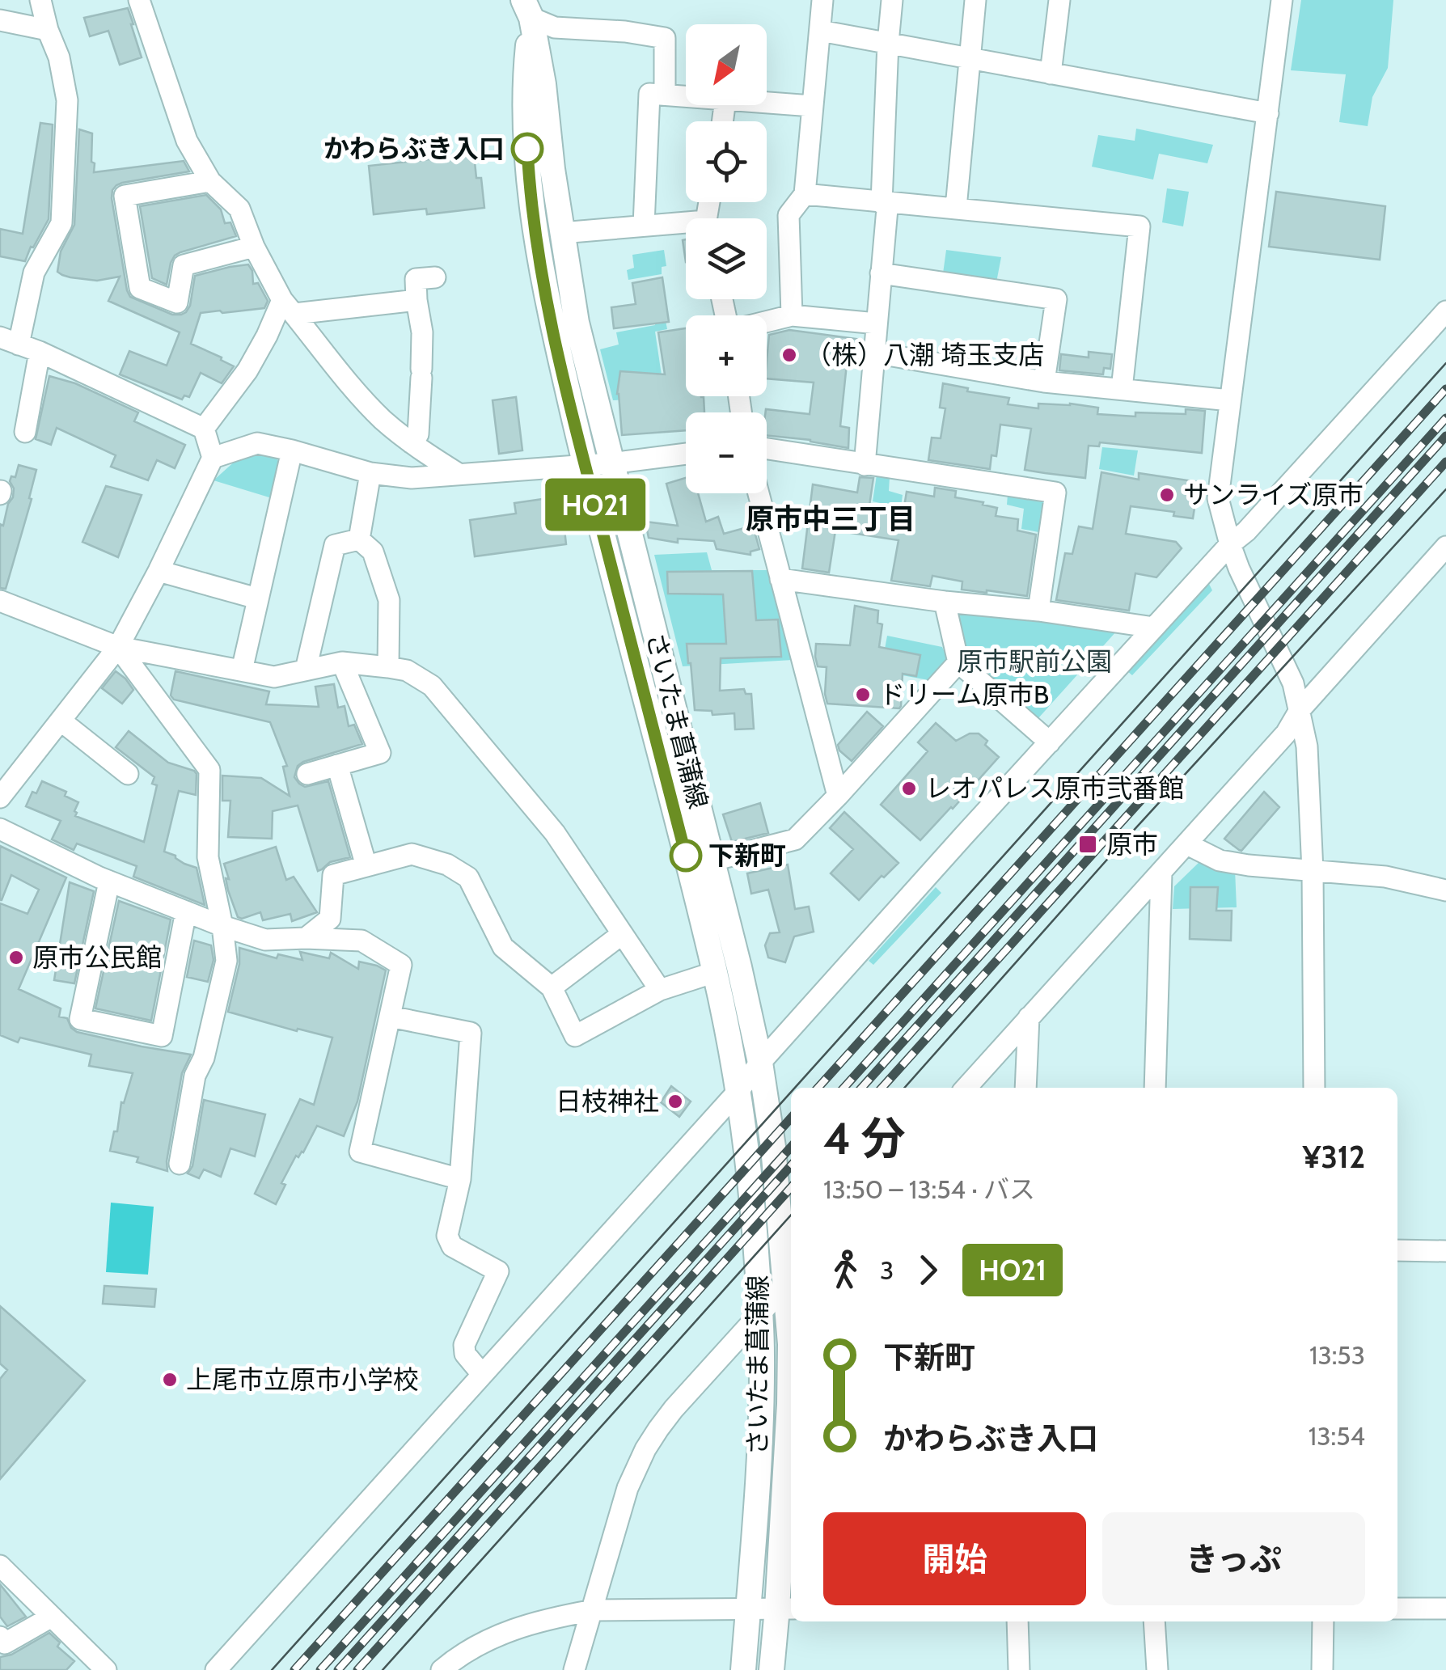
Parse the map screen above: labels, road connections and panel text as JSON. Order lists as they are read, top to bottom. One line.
{"streets":{"main road":["さいたま菖蒲線"]},"districts":["原市中三丁目"],"parks":["原市駅前公園"],"places":{"other":["かわらぶき入口","（株）八潮 埼玉支店","サンライズ原市","ドリーム原市B","レオパレス原市弐番館","下新町","原市公民館","日枝神社","上尾市立原市小学校"],"transit":["原市"]},"lines":["bus line HO21"],"north":"bottom left","page":{"on_map":"HO21","map_buttons":["+","−"],"heading":["4 分","13:50 – 13:54 · バス","¥312"],"legs":["3","HO21"],"list":[{"name":"下新町","value":"13:53"},{"name":"かわらぶき入口","value":"13:54"}],"buttons":["開始","きっぷ"]}}
